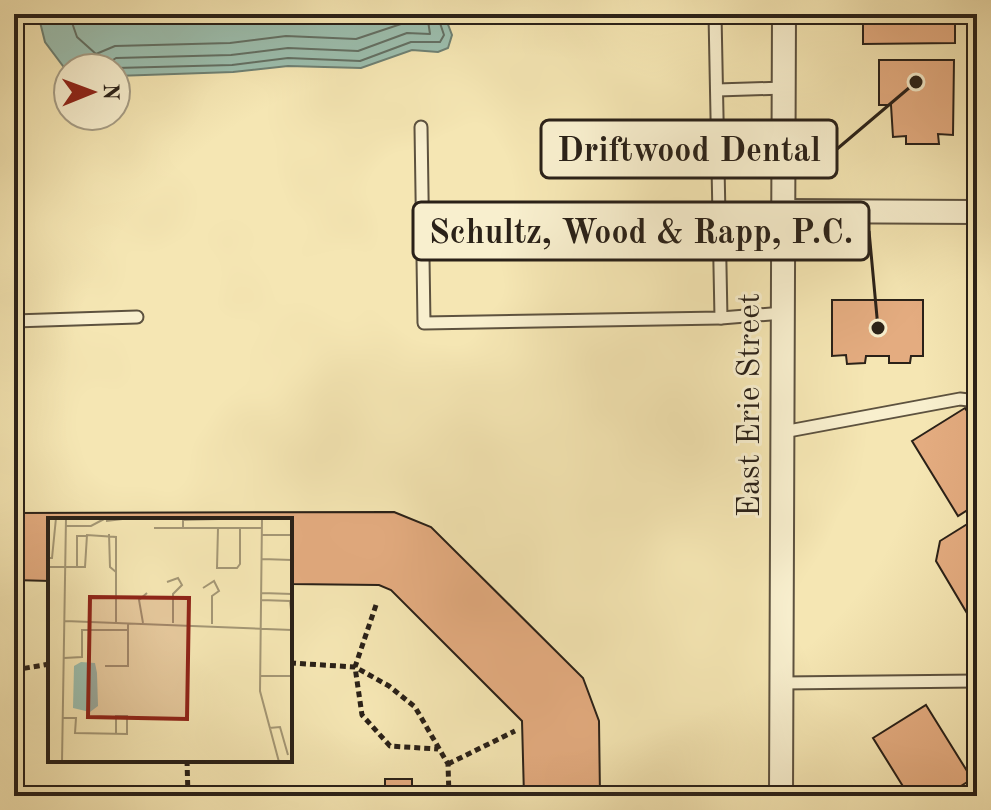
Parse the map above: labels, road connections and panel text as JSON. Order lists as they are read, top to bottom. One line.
{"streets":{"street":["East Erie Street"]},"places":["Driftwood Dental","Schultz, Wood & Rapp, P.C."],"north":"right"}
